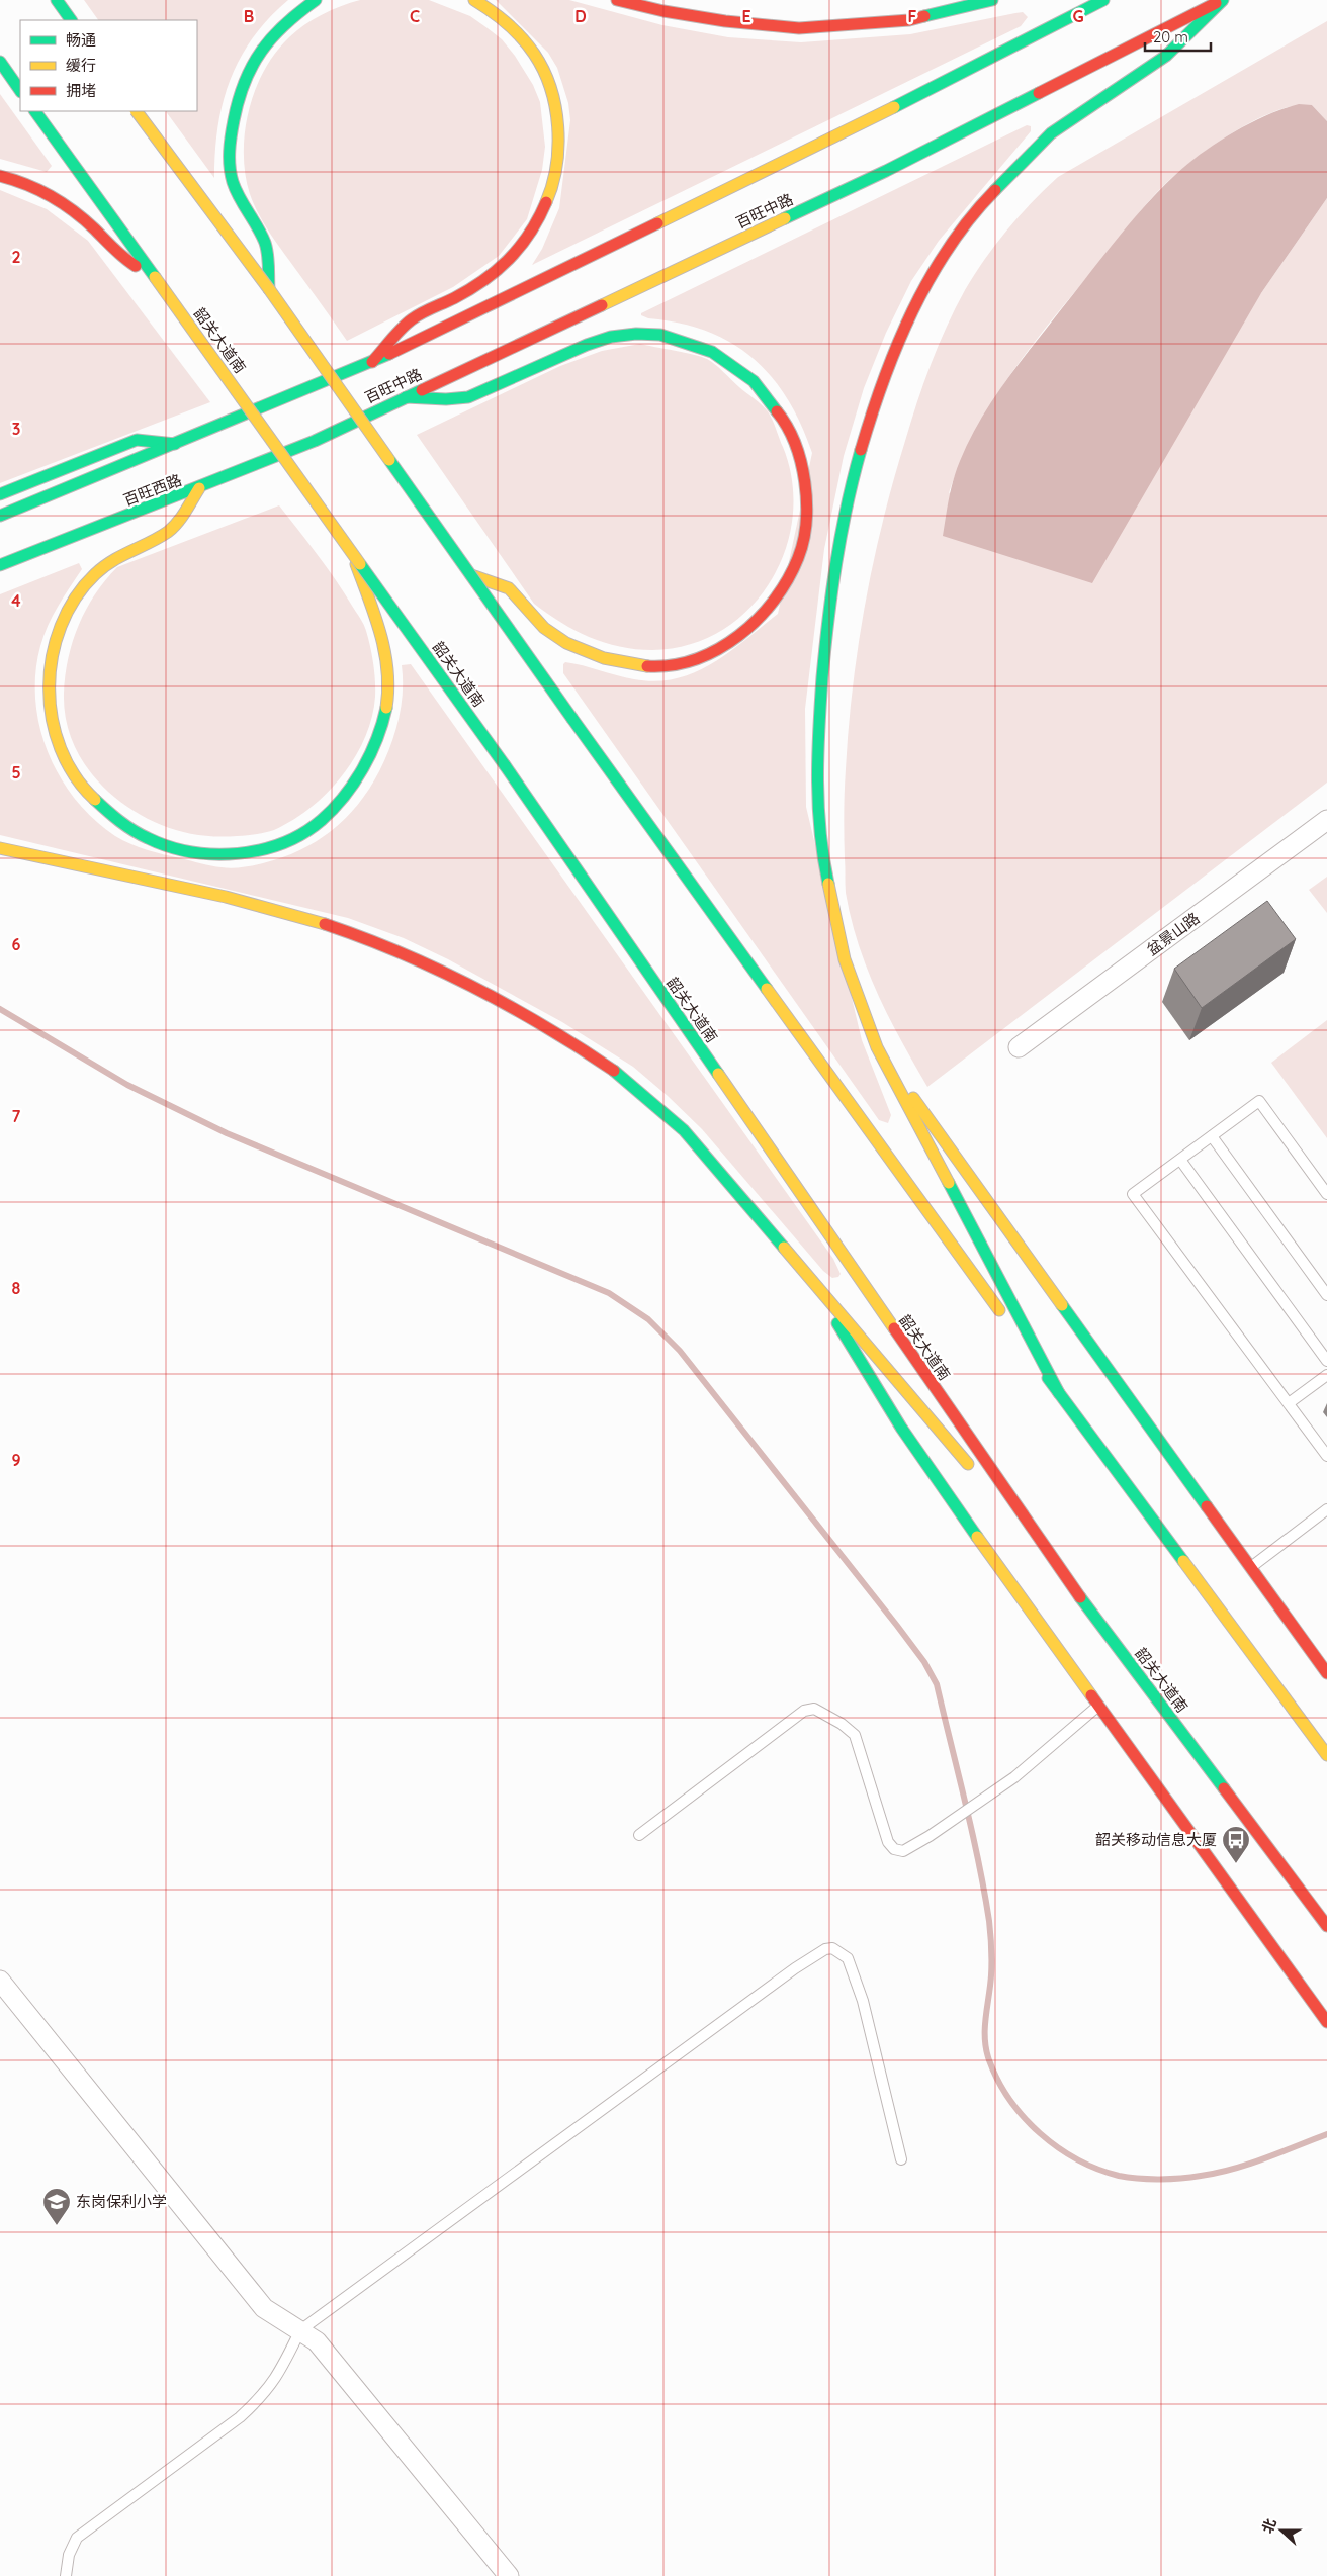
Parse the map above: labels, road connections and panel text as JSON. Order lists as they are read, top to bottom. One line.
{"streets":{"main road":["百旺中路","韶关大道南","百旺西路"],"street":["盆景山路"]},"crossings":[["百旺中路","百旺西路"]],"places":{"bus stop":["韶关移动信息大厦"],"school or university":["东岗保利小学"]},"legend":["畅通","缓行","拥堵"],"scale_bar":"20 m","north":"left","grid":{"columns":["B","C","D","E","F","G"],"rows":["2","3","4","5","6","7","8","9"]}}
